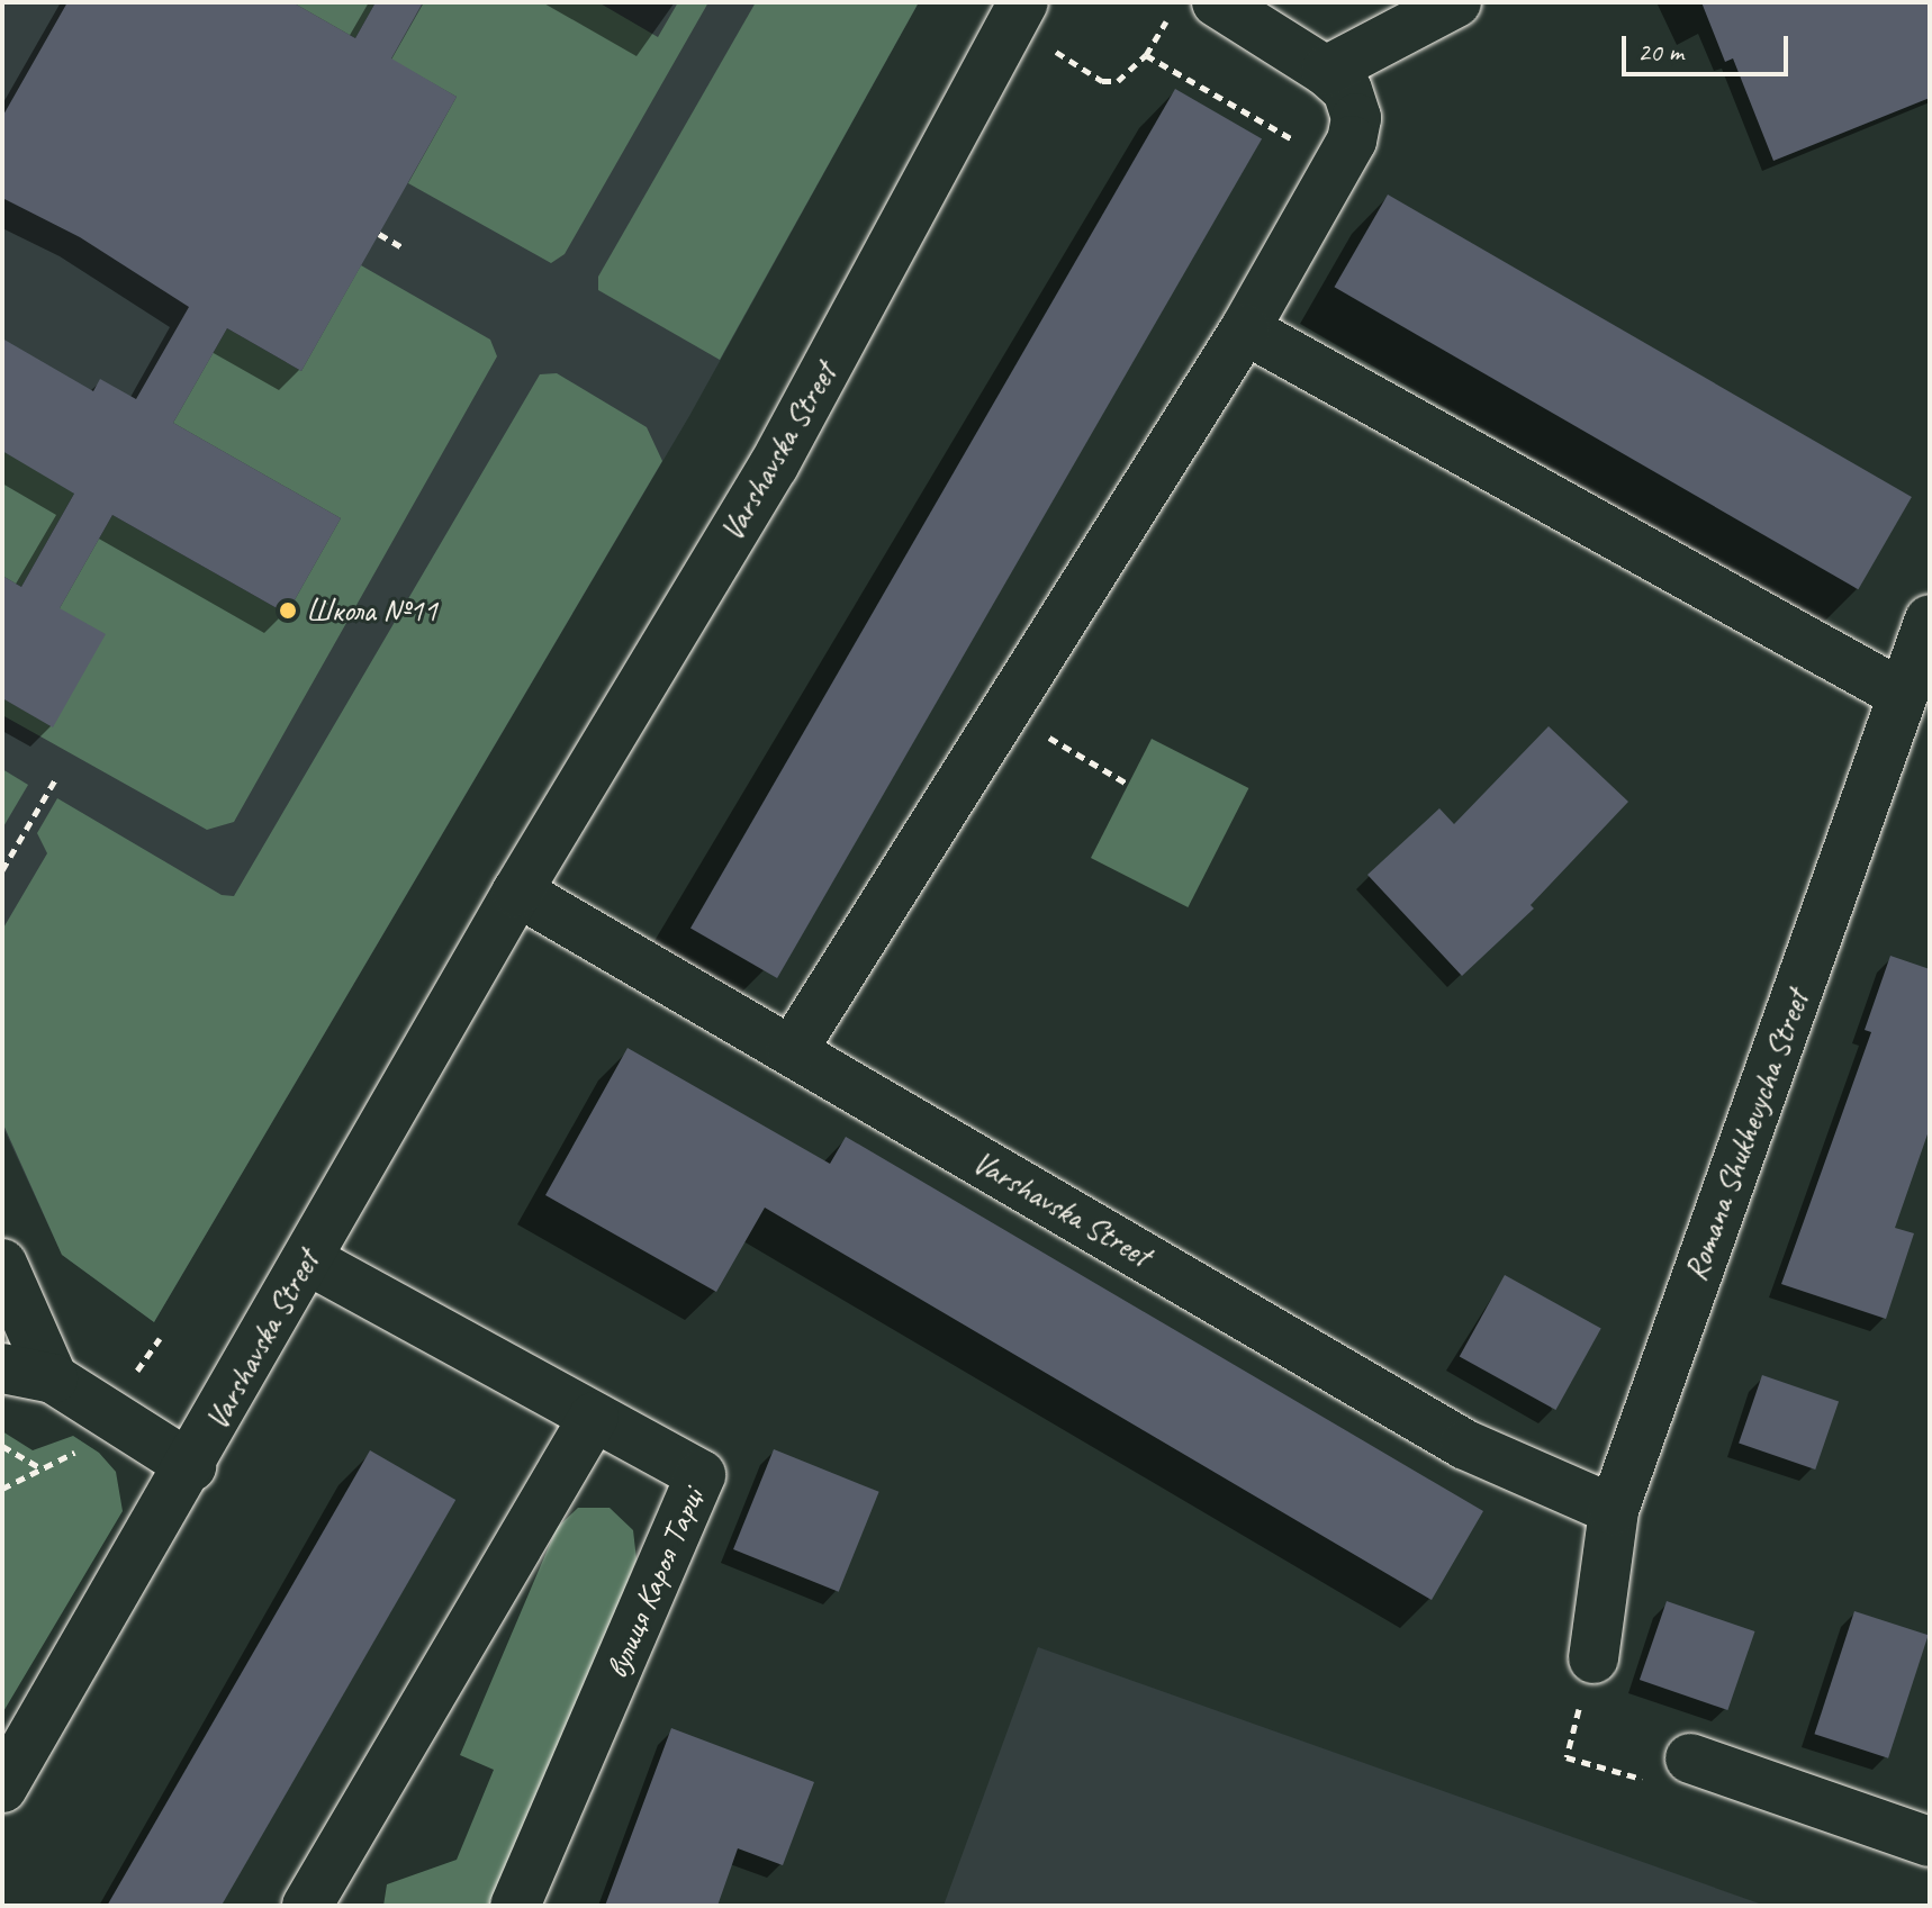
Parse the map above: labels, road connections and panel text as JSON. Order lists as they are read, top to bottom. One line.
{"streets":{"street":["Varshavska Street","Romana Shukhevycha Street","вулиця Кароя Тарці"]},"crossings":[["Varshavska Street","Romana Shukhevycha Street"],["Varshavska Street","вулиця Кароя Тарці"]],"places":["Школа №11"],"scale_bar":"20 m"}
